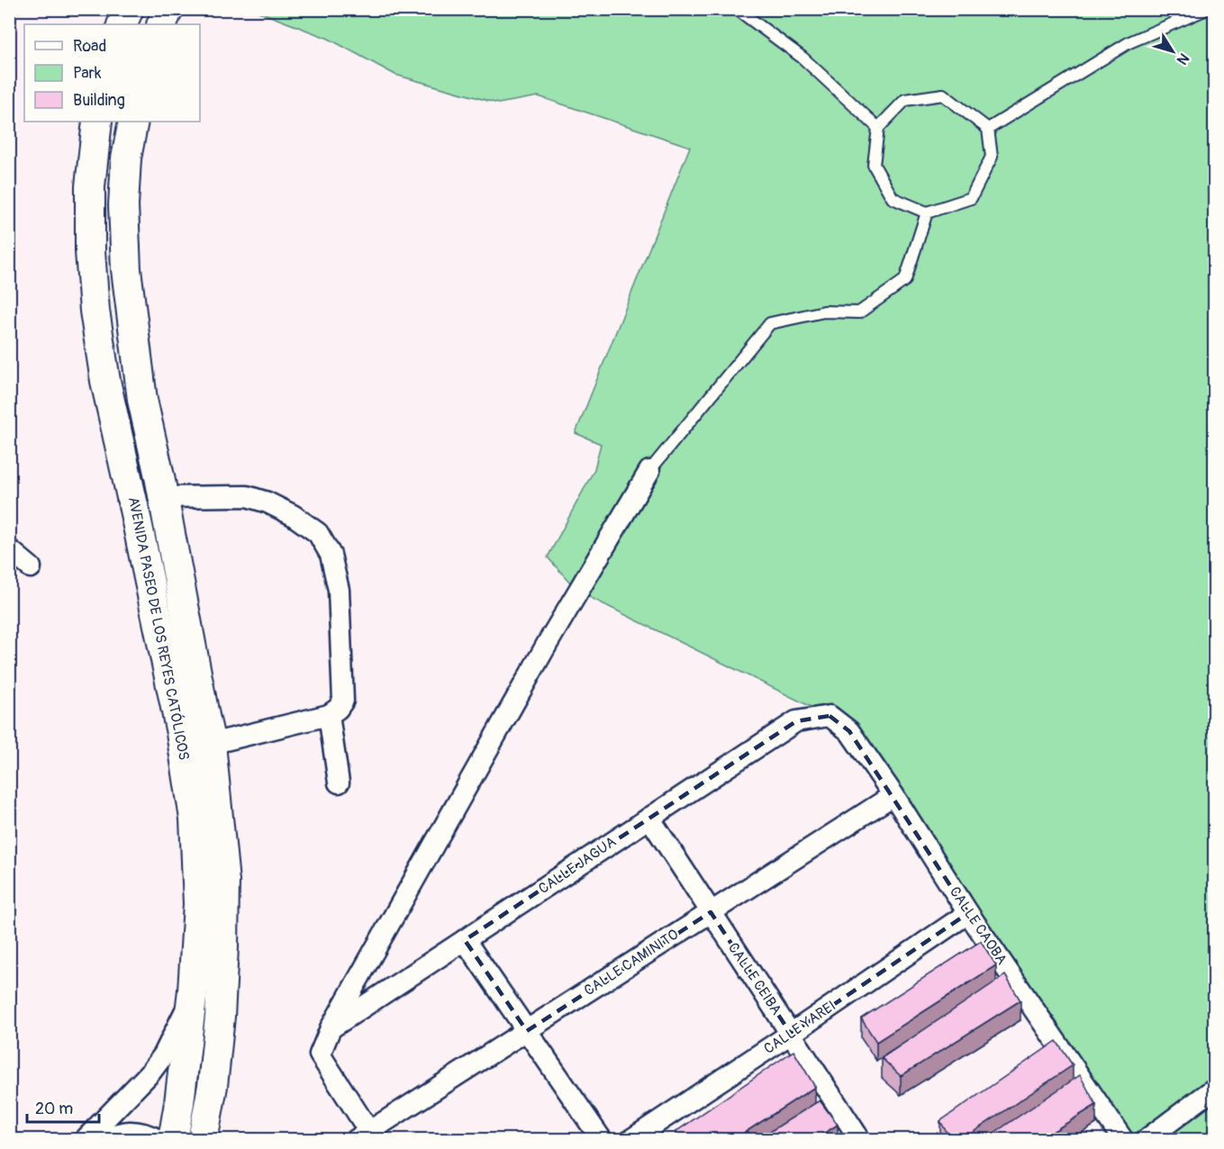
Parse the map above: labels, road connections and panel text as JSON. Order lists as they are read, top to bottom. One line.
{"streets":{"main road":["AVENIDA PASEO DE LOS REYES CATÓLICOS"],"street":["CALLE JAGUA","CALLE CAOBA","CALLE CAMINITO","CALLE CEIBA","CALLE YAREI"]},"crossings":[["CALLE JAGUA","CALLE CAOBA"],["CALLE JAGUA","CALLE CEIBA"],["CALLE CAOBA","CALLE CAMINITO"],["CALLE CAOBA","CALLE YAREI"],["CALLE CAMINITO","CALLE CEIBA"],["CALLE CEIBA","CALLE YAREI"]],"legend":["Road","Park","Building"],"scale_bar":"20 m","north":"bottom right"}
